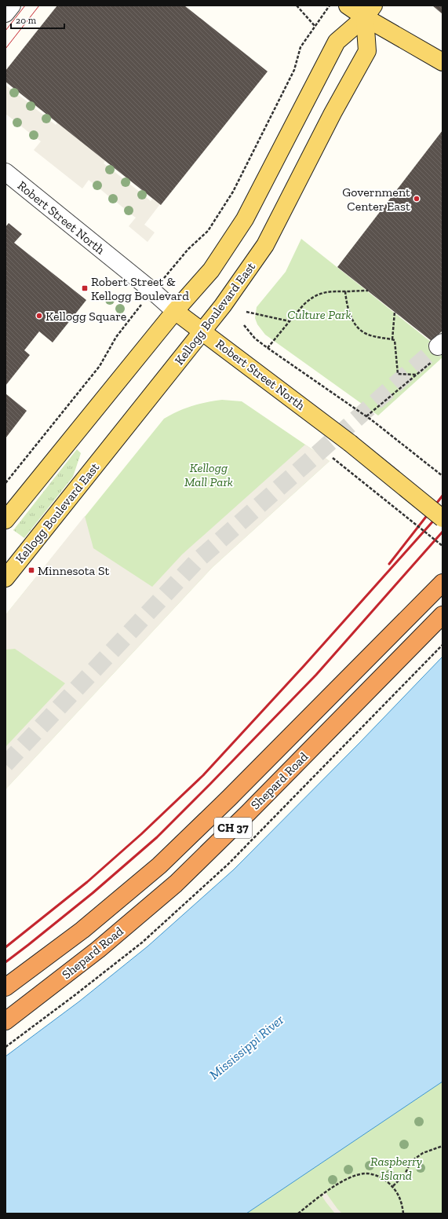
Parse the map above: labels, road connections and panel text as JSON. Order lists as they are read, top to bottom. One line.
{"streets":{"highway":["Shepard Road","CH 37"],"main road":["Robert Street North","Kellogg Boulevard East"]},"crossings":[["Robert Street North","Kellogg Boulevard East"]],"water":["Mississippi River"],"parks":["Culture Park","Kellogg Mall Park","Raspberry Island"],"places":{"other":["Government Center East","Kellogg Square"],"transit":["Robert Street & Kellogg Boulevard","Minnesota St"]},"scale_bar":"20 m"}
